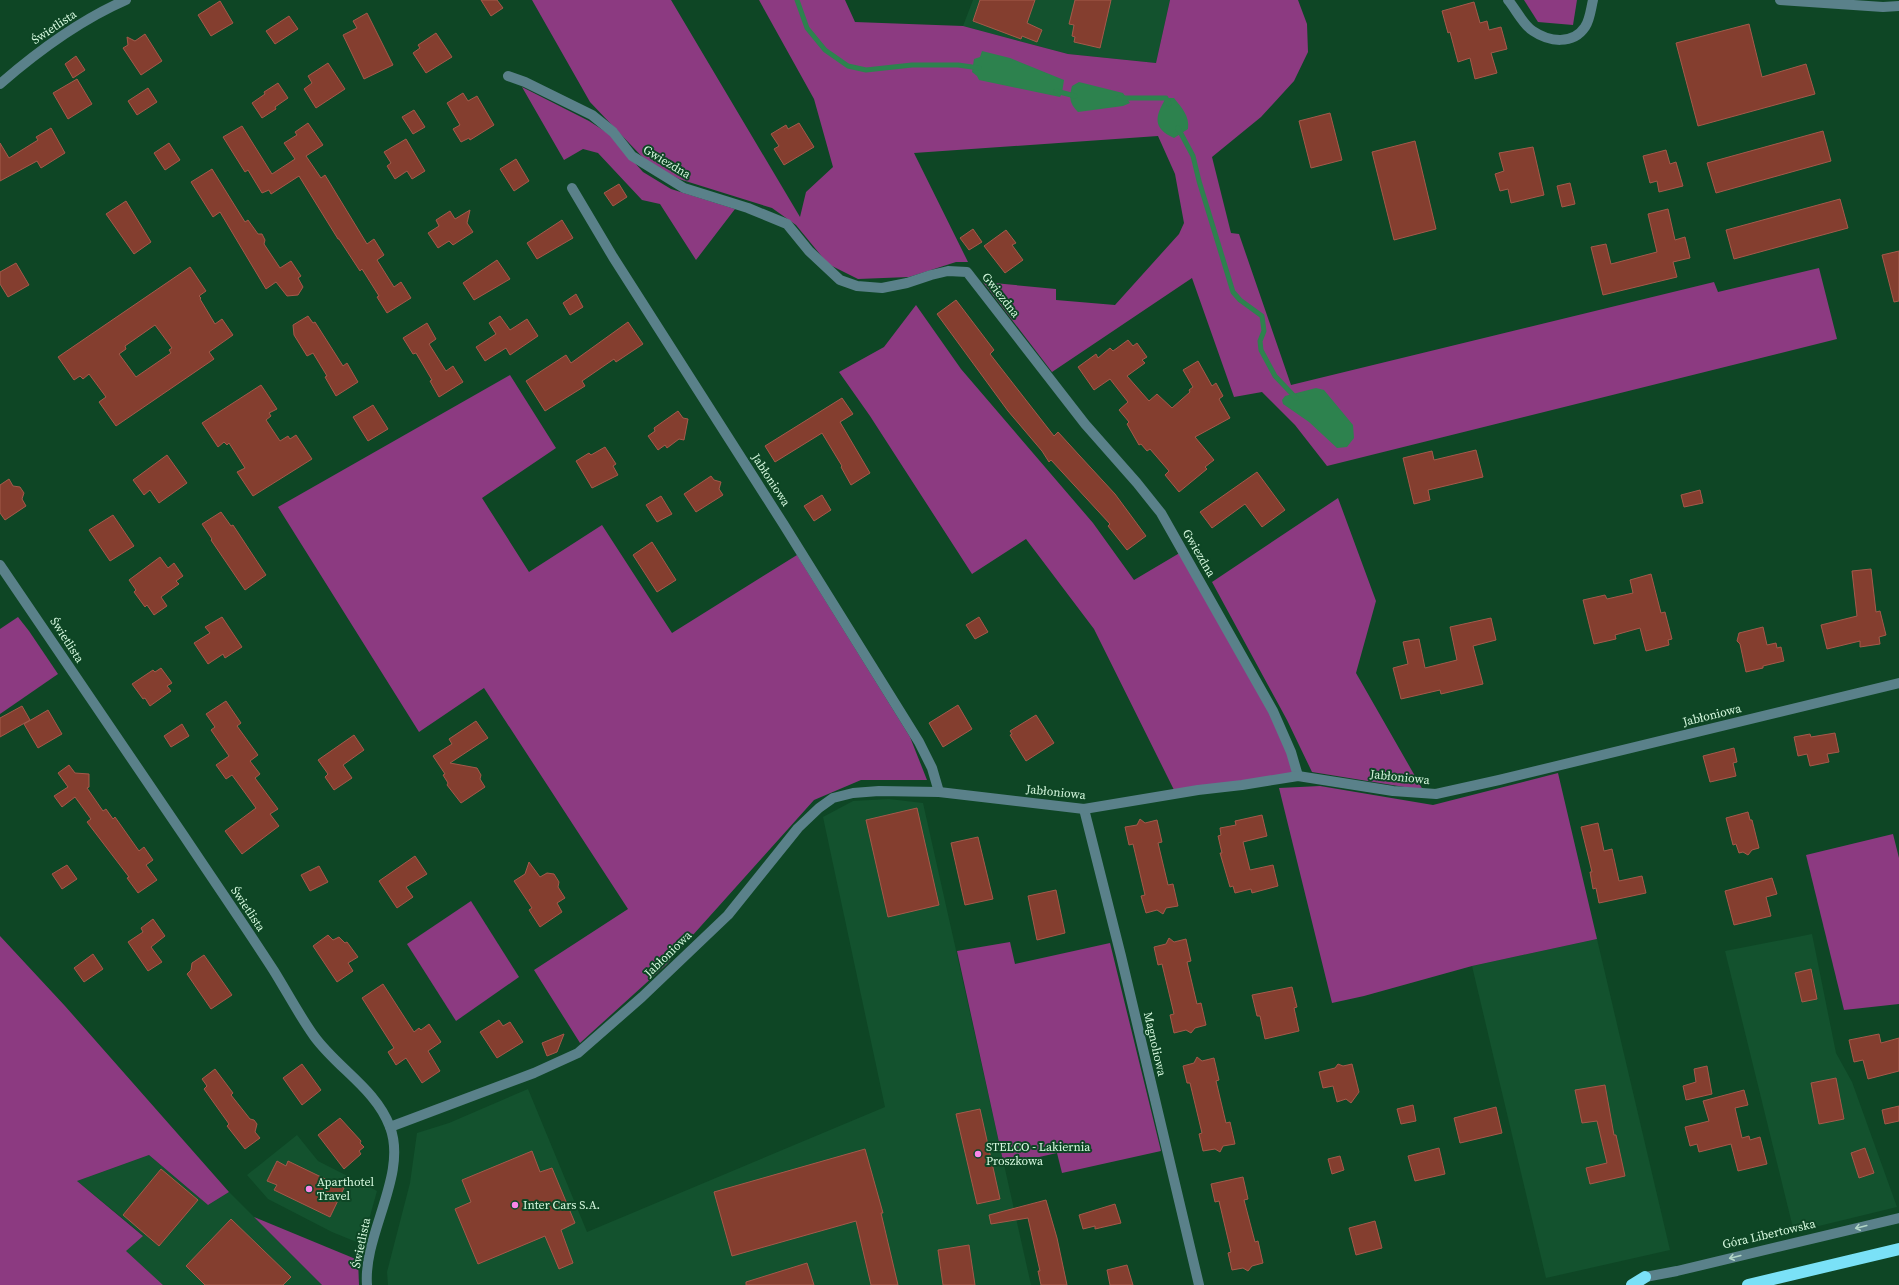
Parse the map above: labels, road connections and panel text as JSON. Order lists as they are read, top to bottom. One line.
{"streets":{"street":["Świetlista","Gwiezdna","Jabłoniowa","Magnoliowa","Góra Libertowska"]},"crossings":[["Świetlista","Jabłoniowa"],["Gwiezdna","Jabłoniowa"],["Jabłoniowa","Magnoliowa"]],"one_way":["Góra Libertowska"],"places":["STELCO - Lakiernia Proszkowa","Aparthotel Travel","Inter Cars S.A."]}
